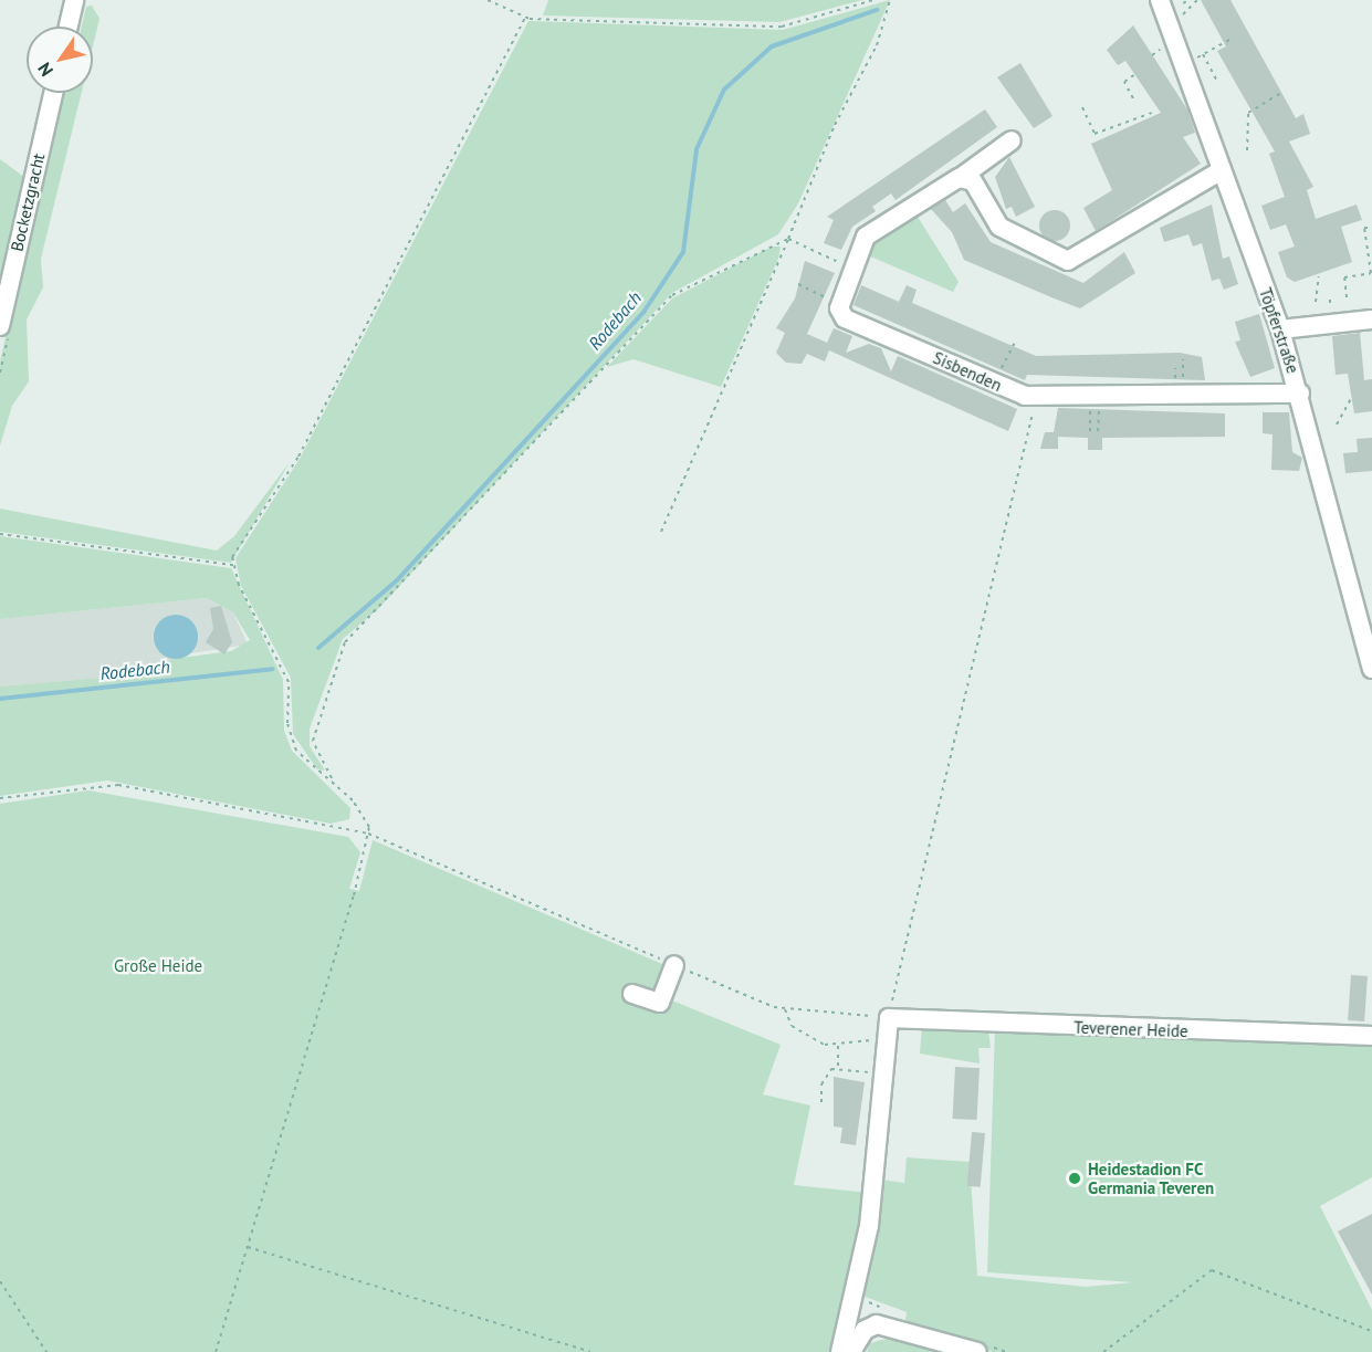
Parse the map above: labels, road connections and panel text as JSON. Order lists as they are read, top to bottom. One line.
{"streets":{"street":["Bocketzgracht","Töpferstraße","Sisbenden","Teverener Heide"]},"crossings":[["Töpferstraße","Sisbenden"]],"water":["Rodebach"],"parks":["Große Heide"],"places":["Heidestadion FC Germania Teveren"],"north":"bottom left"}
